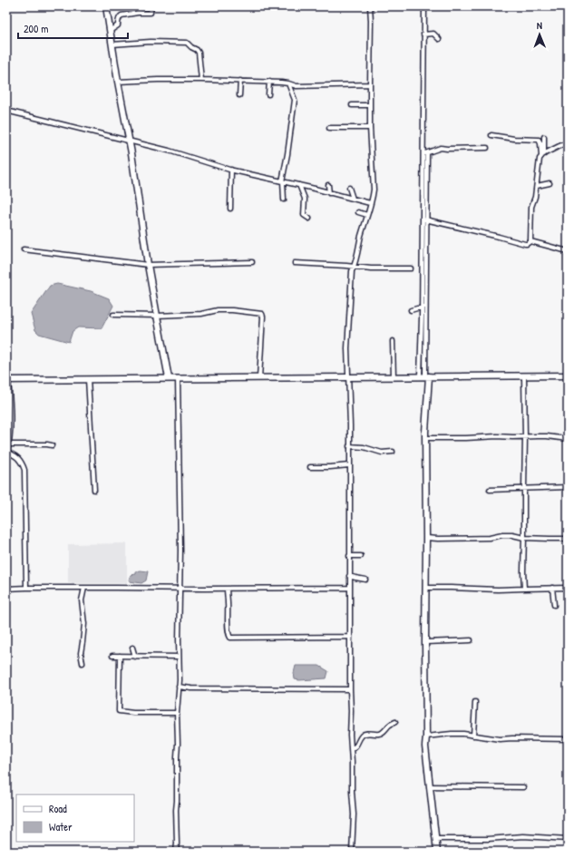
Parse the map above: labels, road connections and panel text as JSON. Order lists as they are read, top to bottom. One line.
{"legend":["Road","Water"],"scale_bar":"200 m","north":"top"}
